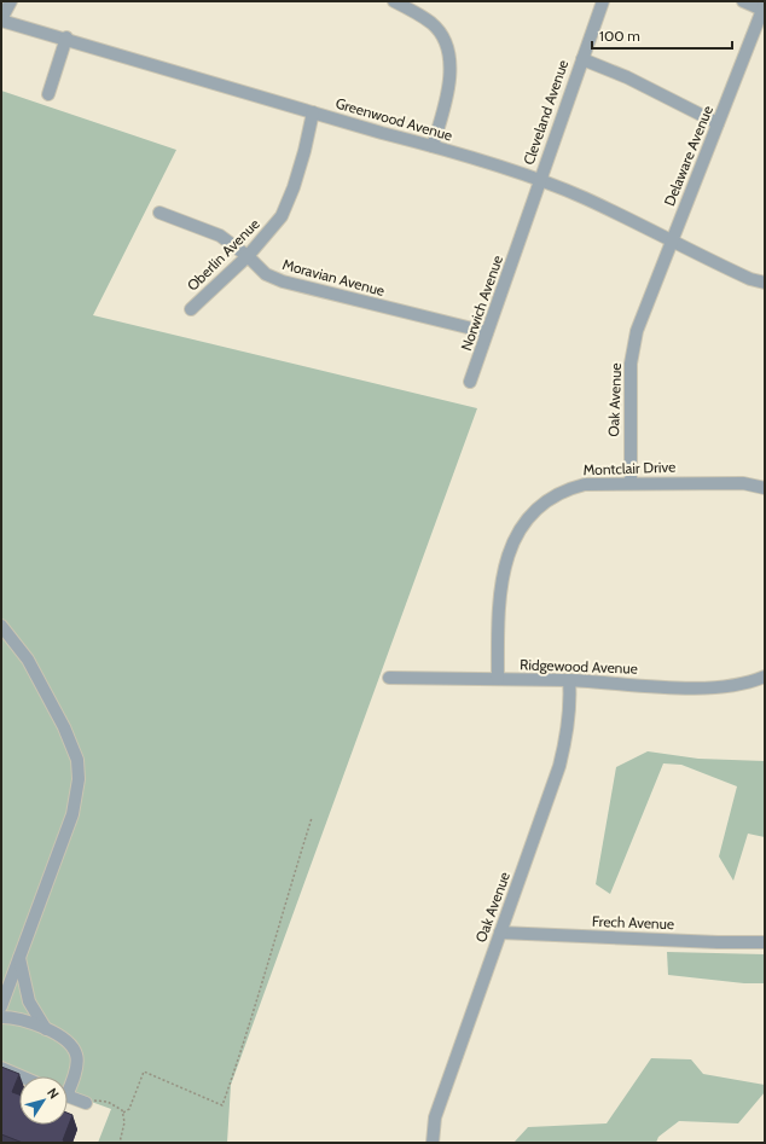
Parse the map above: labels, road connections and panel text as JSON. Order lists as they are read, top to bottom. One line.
{"streets":{"street":["Cleveland Avenue","Greenwood Avenue","Delaware Avenue","Oberlin Avenue","Moravian Avenue","Norwich Avenue","Oak Avenue","Montclair Drive","Ridgewood Avenue","Frech Avenue"]},"crossings":[["Cleveland Avenue","Greenwood Avenue"],["Cleveland Avenue","Norwich Avenue"],["Greenwood Avenue","Delaware Avenue"],["Greenwood Avenue","Oberlin Avenue"],["Delaware Avenue","Oak Avenue"],["Oberlin Avenue","Moravian Avenue"],["Moravian Avenue","Norwich Avenue"],["Oak Avenue","Montclair Drive"],["Oak Avenue","Ridgewood Avenue"],["Oak Avenue","Frech Avenue"],["Montclair Drive","Ridgewood Avenue"]],"scale_bar":"100 m","north":"top right"}
